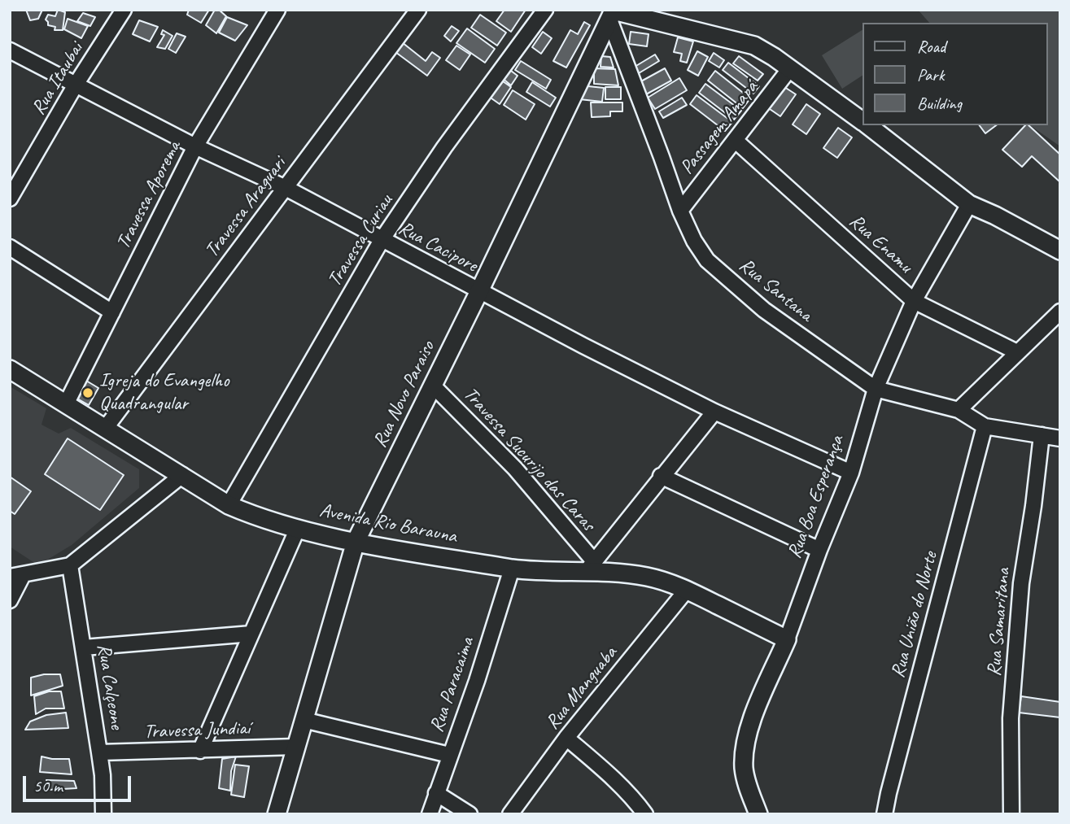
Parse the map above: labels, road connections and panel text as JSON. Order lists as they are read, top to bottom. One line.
{"streets":{"street":["Rua Itaubai","Passagem Amapá","Travessa Aporema","Travessa Araguari","Travessa Curiau","Rua Enamu","Rua Cacipore","Rua Santana","Rua Novo Paraiso","Travessa Sucurijo das Caras","Rua Boa Esperança","Avenida Rio Barauna","Rua União do Norte","Rua Samaritana","Rua Paracaima","Rua Calçeone","Rua Manguaba","Travessa Jundiaí"]},"crossings":[["Rua Itaubai","Rua Cacipore"],["Passagem Amapá","Rua Enamu"],["Passagem Amapá","Rua Santana"],["Travessa Aporema","Rua Cacipore"],["Travessa Aporema","Avenida Rio Barauna"],["Travessa Araguari","Rua Cacipore"],["Travessa Araguari","Avenida Rio Barauna"],["Travessa Curiau","Rua Cacipore"],["Travessa Curiau","Avenida Rio Barauna"],["Rua Enamu","Rua Boa Esperança"],["Rua Cacipore","Rua Novo Paraiso"],["Rua Cacipore","Travessa Sucurijo das Caras"],["Rua Cacipore","Rua Boa Esperança"],["Rua Santana","Rua Novo Paraiso"],["Rua Santana","Rua Boa Esperança"],["Rua Santana","Rua União do Norte"],["Rua Santana","Rua Samaritana"],["Rua Novo Paraiso","Travessa Sucurijo das Caras"],["Rua Novo Paraiso","Avenida Rio Barauna"],["Rua Novo Paraiso","Travessa Jundiaí"],["Travessa Sucurijo das Caras","Avenida Rio Barauna"],["Rua Boa Esperança","Avenida Rio Barauna"],["Avenida Rio Barauna","Rua Paracaima"],["Avenida Rio Barauna","Rua Manguaba"],["Rua Calçeone","Travessa Jundiaí"]],"places":["Igreja do Evangelho Quadrangular"],"legend":["Road","Park","Building"],"scale_bar":"50 m"}
